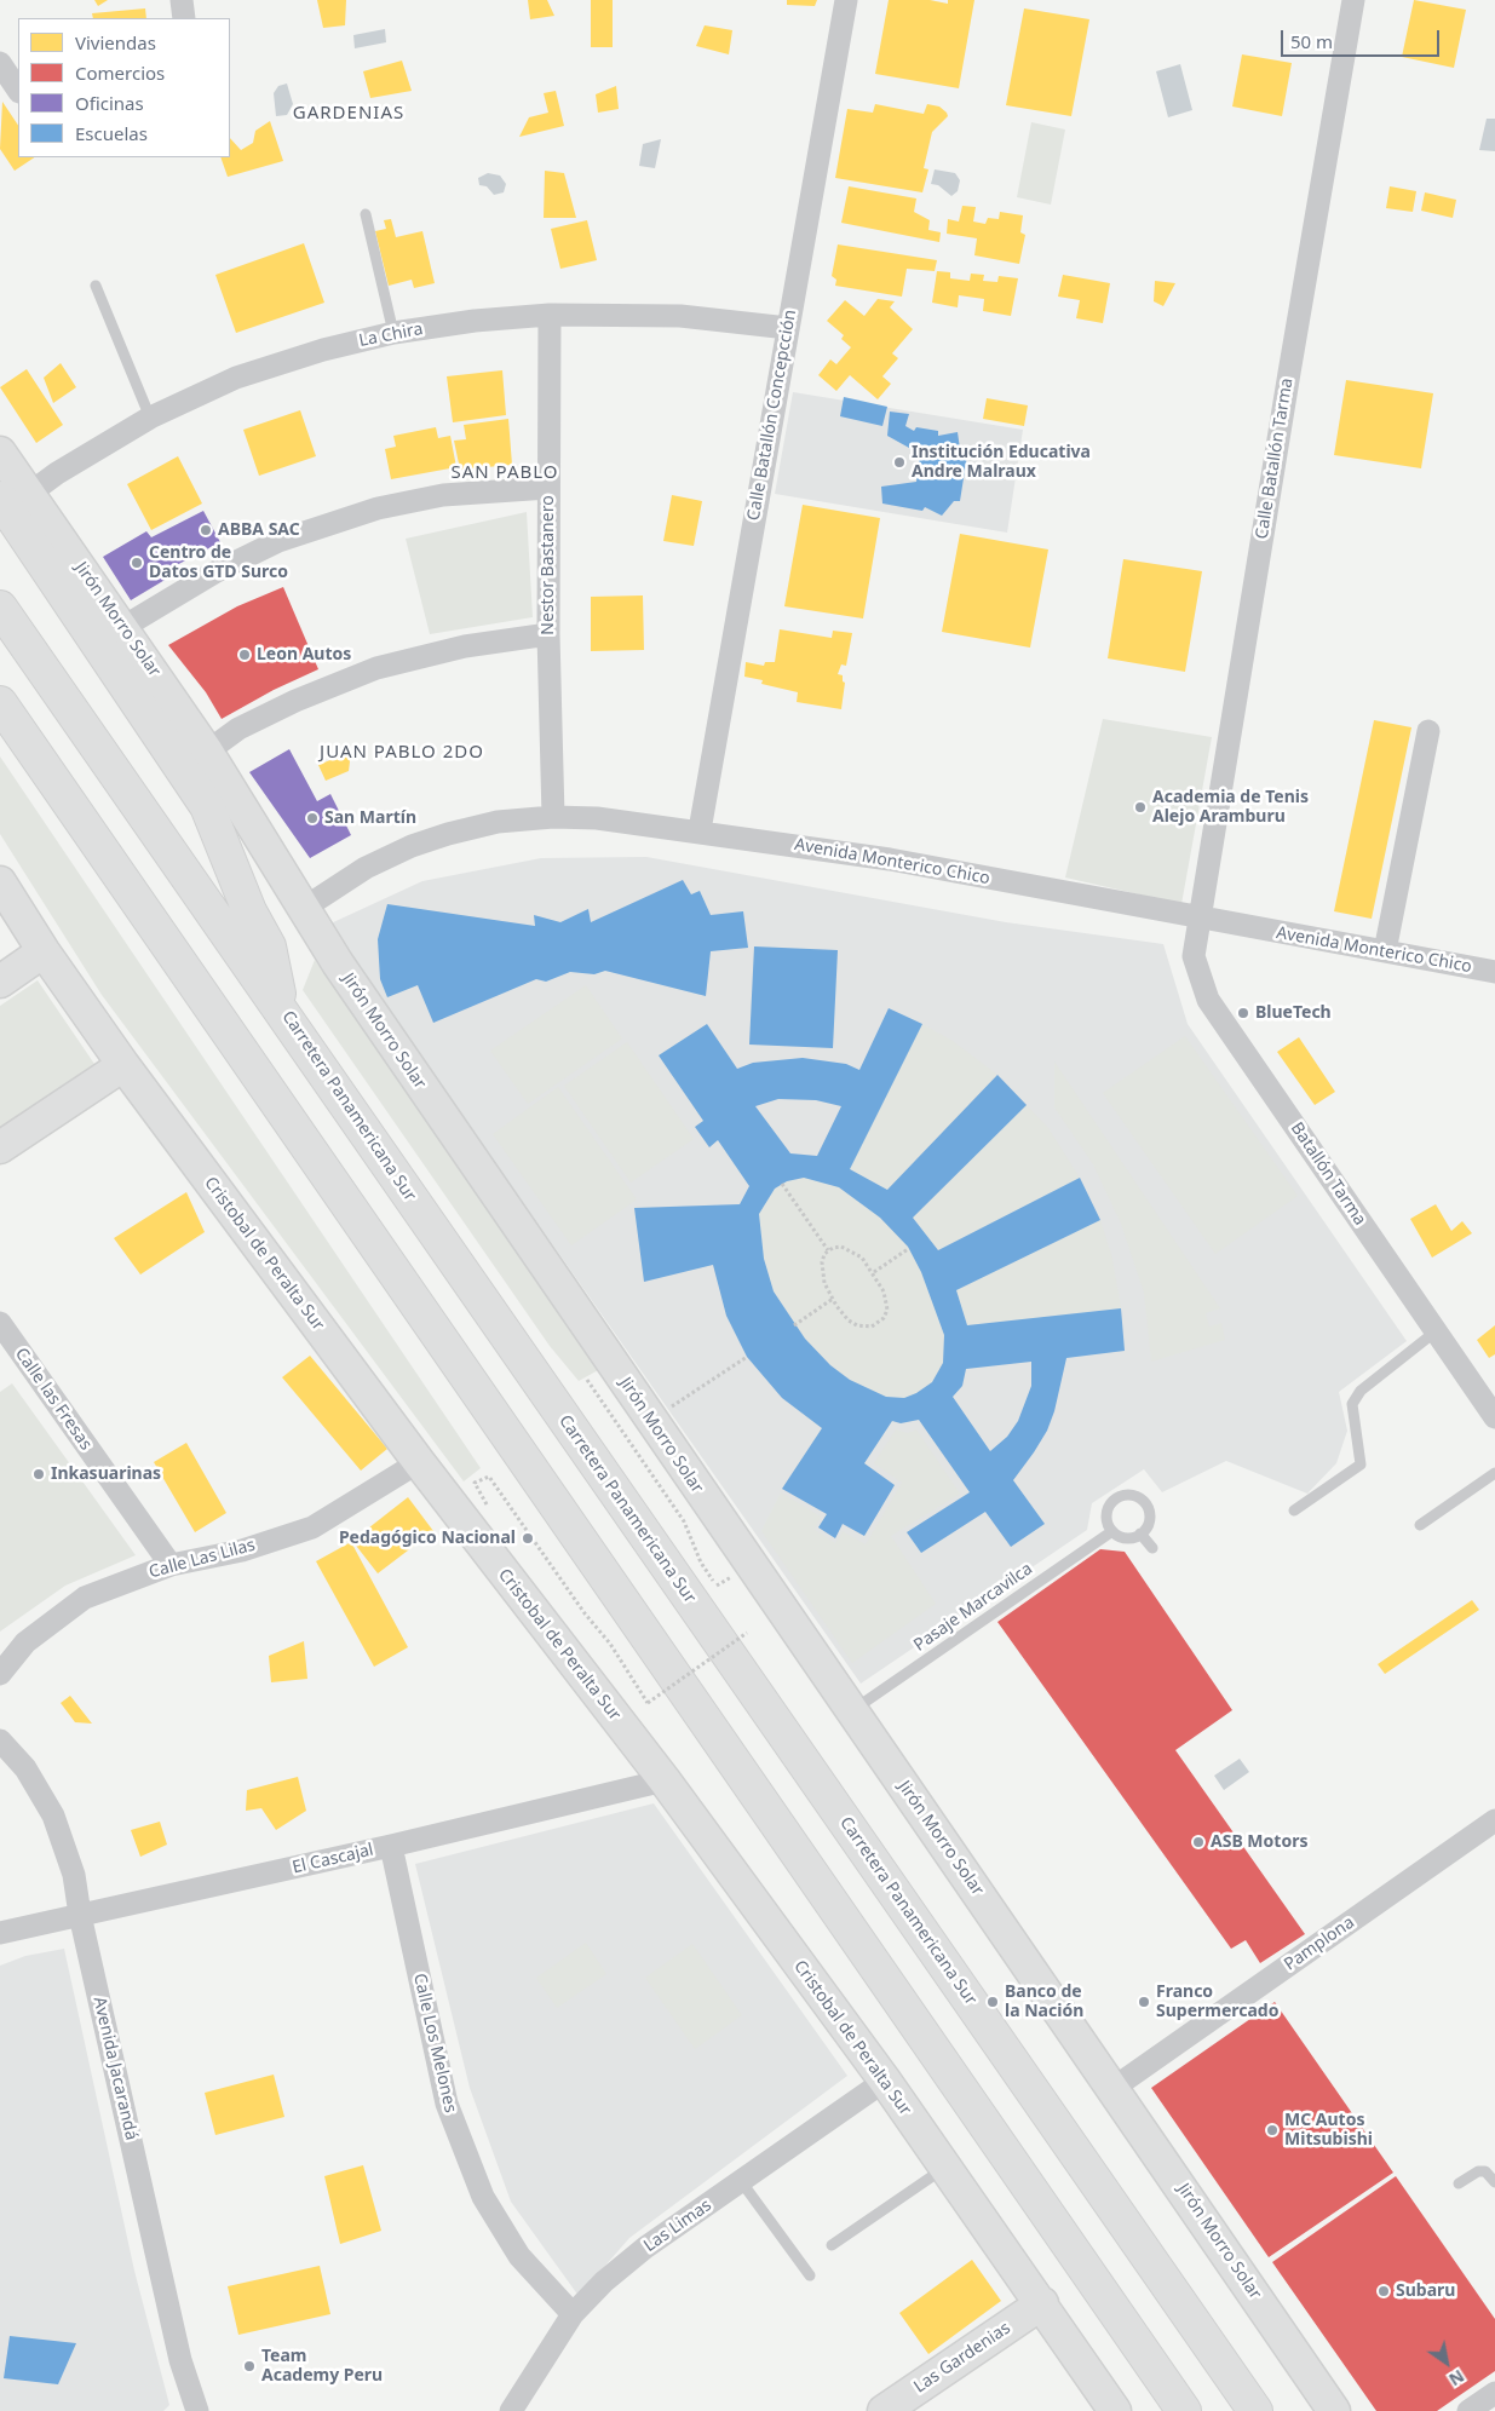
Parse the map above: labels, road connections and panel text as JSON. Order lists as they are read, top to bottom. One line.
{"streets":{"highway":["Carretera Panamericana Sur"],"street":["La Chira","Calle Batallón Concepcción","Calle Batallón Tarma","Nestor Bastanero","Jirón Morro Solar","Avenida Monterico Chico","Batallón Tarma","Cristobal de Peralta Sur","Calle las Fresas","Calle Las Lilas","El Cascajal","Pamplona","Calle Los Melones","Avenida Jacarandá","Las Limas","Las Gardenias"],"lane":["Pasaje Marcavilca"]},"crossings":[["La Chira","Calle Batallón Concepcción"],["La Chira","Nestor Bastanero"],["La Chira","Jirón Morro Solar"],["Calle Batallón Concepcción","Avenida Monterico Chico"],["Calle Batallón Tarma","Avenida Monterico Chico"],["Calle Batallón Tarma","Batallón Tarma"],["Nestor Bastanero","Avenida Monterico Chico"],["Jirón Morro Solar","Avenida Monterico Chico"],["Jirón Morro Solar","Pasaje Marcavilca"],["Jirón Morro Solar","Pamplona"],["Avenida Monterico Chico","Batallón Tarma"],["Cristobal de Peralta Sur","Calle Las Lilas"],["Cristobal de Peralta Sur","El Cascajal"],["Cristobal de Peralta Sur","Las Limas"],["Cristobal de Peralta Sur","Las Gardenias"],["Calle las Fresas","Calle Las Lilas"],["El Cascajal","Calle Los Melones"],["El Cascajal","Avenida Jacarandá"],["Calle Los Melones","Las Limas"]],"districts":["GARDENIAS","SAN PABLO","JUAN PABLO 2DO"],"places":["Institución Educativa Andre Malraux","ABBA SAC","Centro de Datos GTD Surco","Leon Autos","Academia de Tenis Alejo Aramburu","San Martín","BlueTech","Inkasuarinas","Pedagógico Nacional","ASB Motors","Banco de la Nación","Franco Supermercado","MC Autos Mitsubishi","Subaru","Team Academy Peru"],"legend":["Viviendas","Comercios","Oficinas","Escuelas"],"scale_bar":"50 m","north":"bottom right"}
